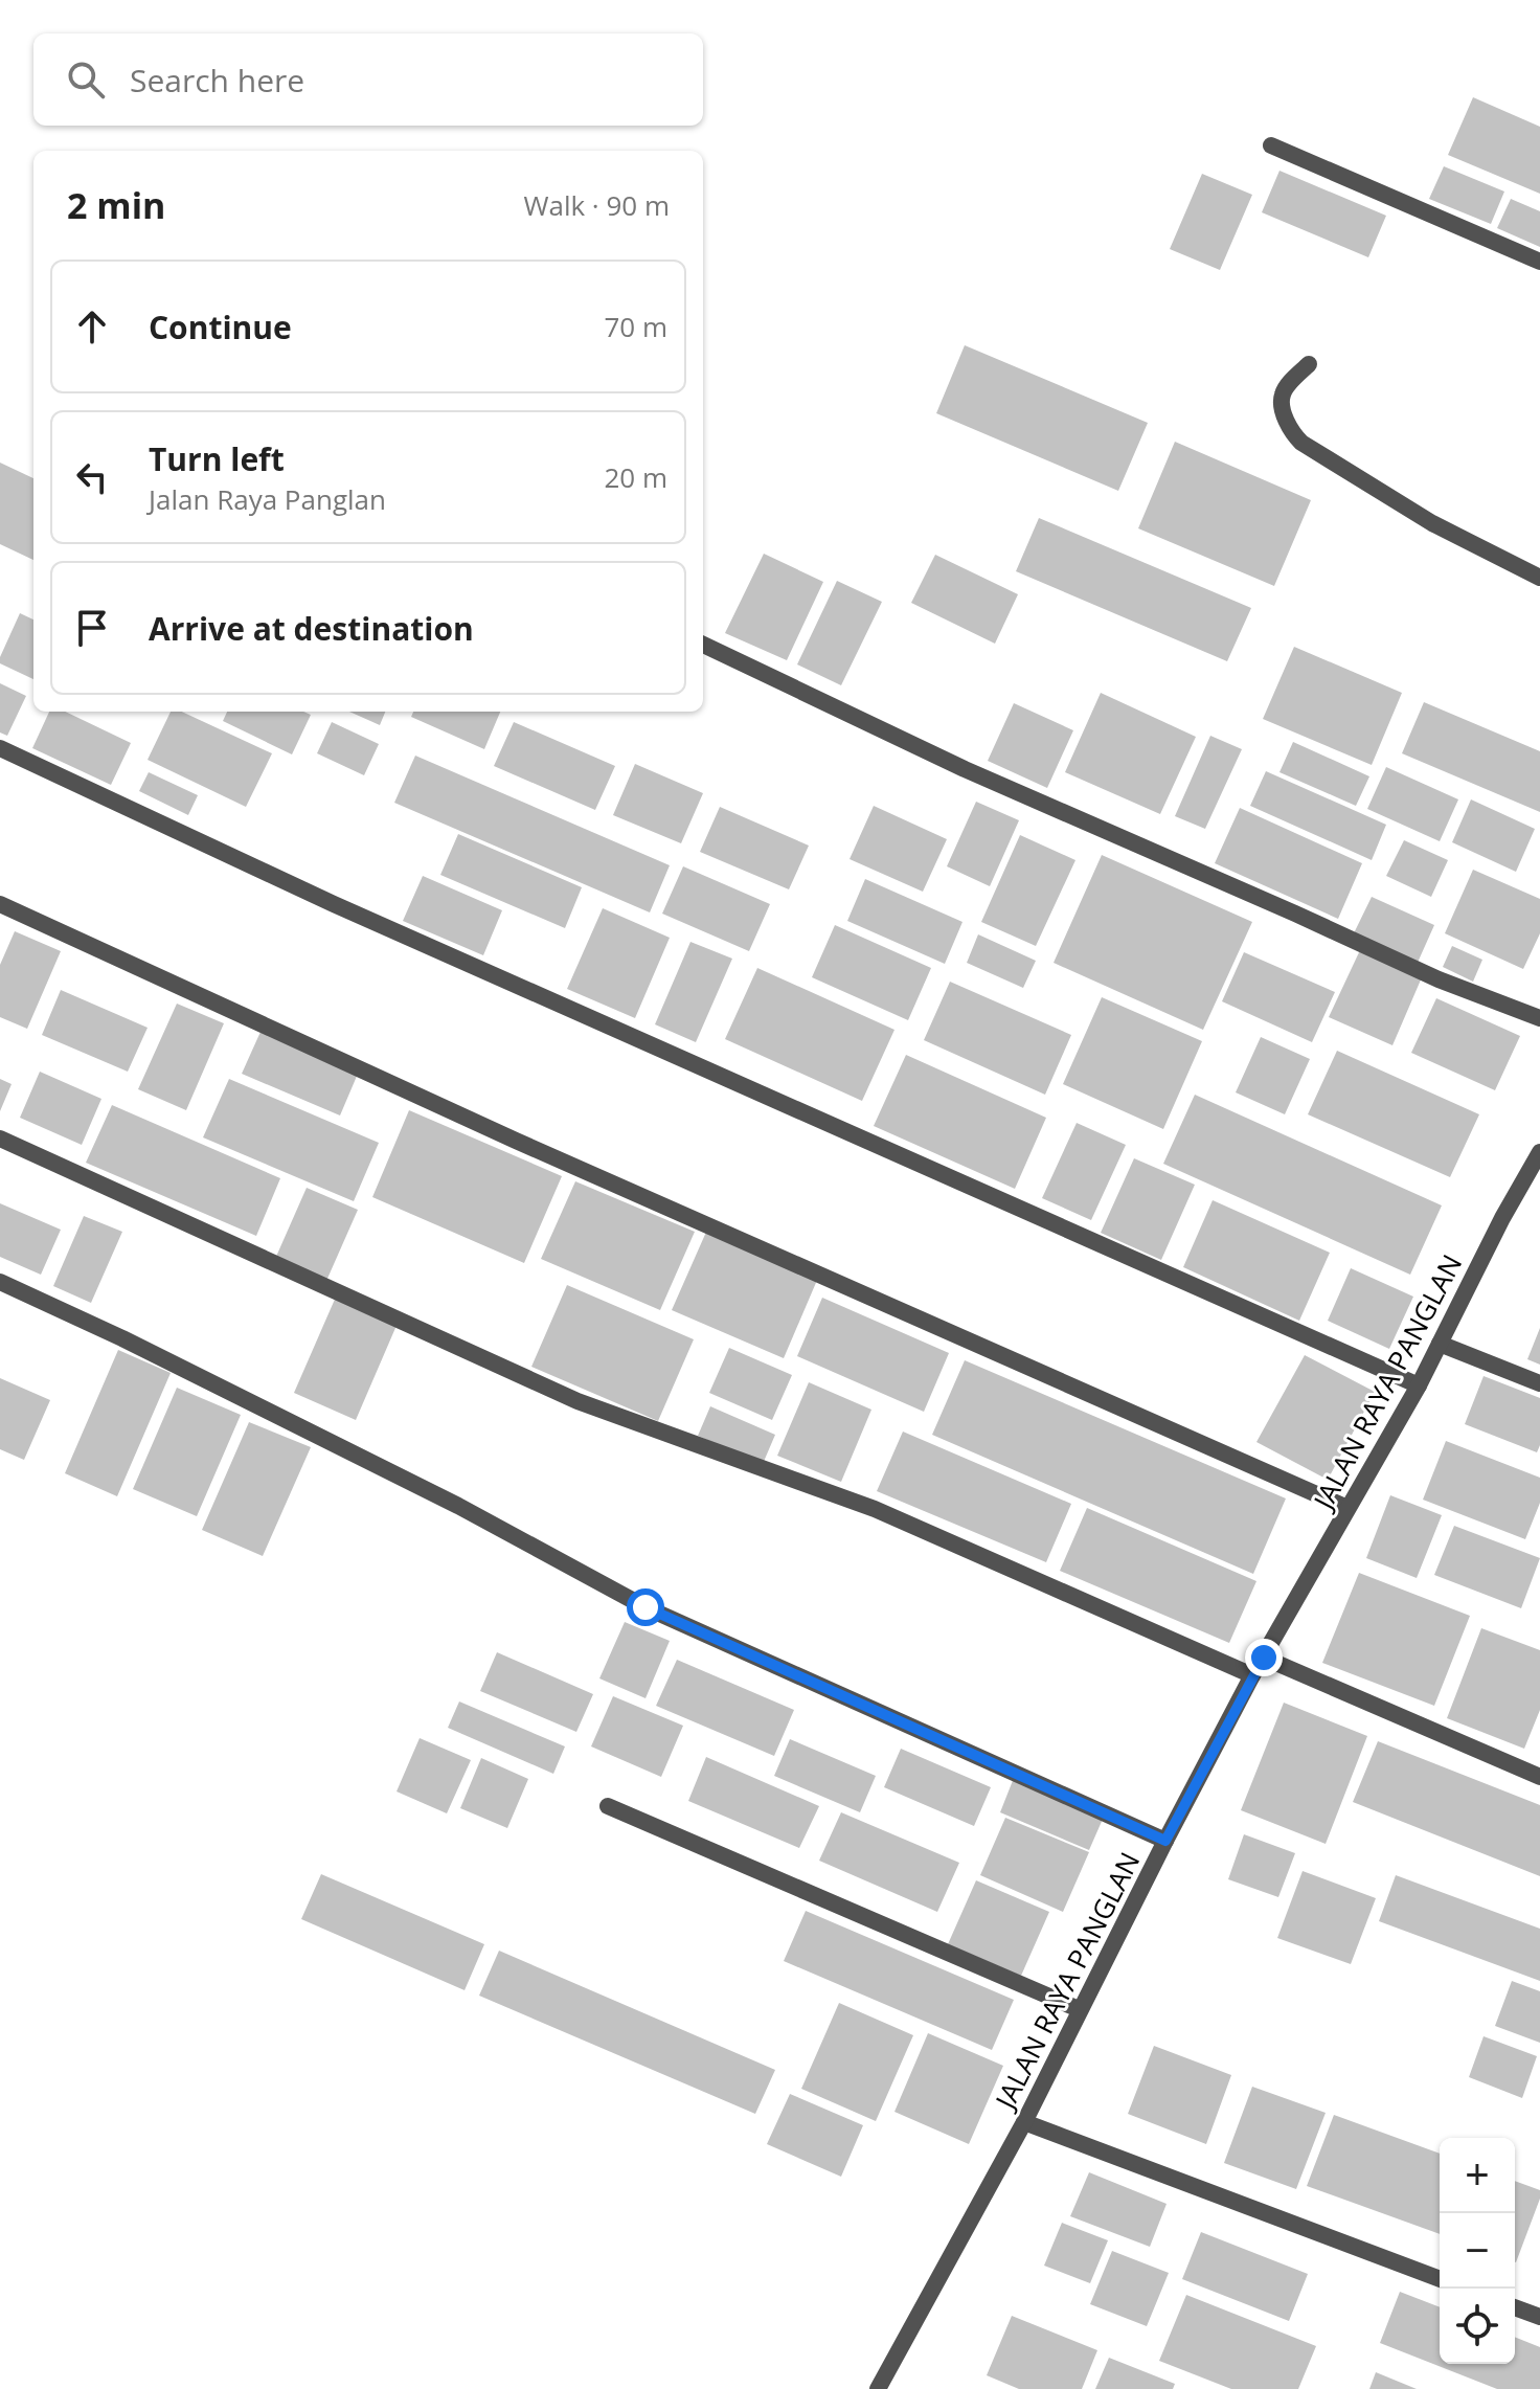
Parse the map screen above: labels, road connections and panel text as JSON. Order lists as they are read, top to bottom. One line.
{"streets":{"street":["JALAN RAYA PANGLAN"]},"page":{"search":"Search here","heading":["2 min","Walk · 90 m"],"list":[["Continue","70 m"],["Turn left","Jalan Raya Panglan","20 m"],"Arrive at destination"],"map_buttons":["+","−"]}}
